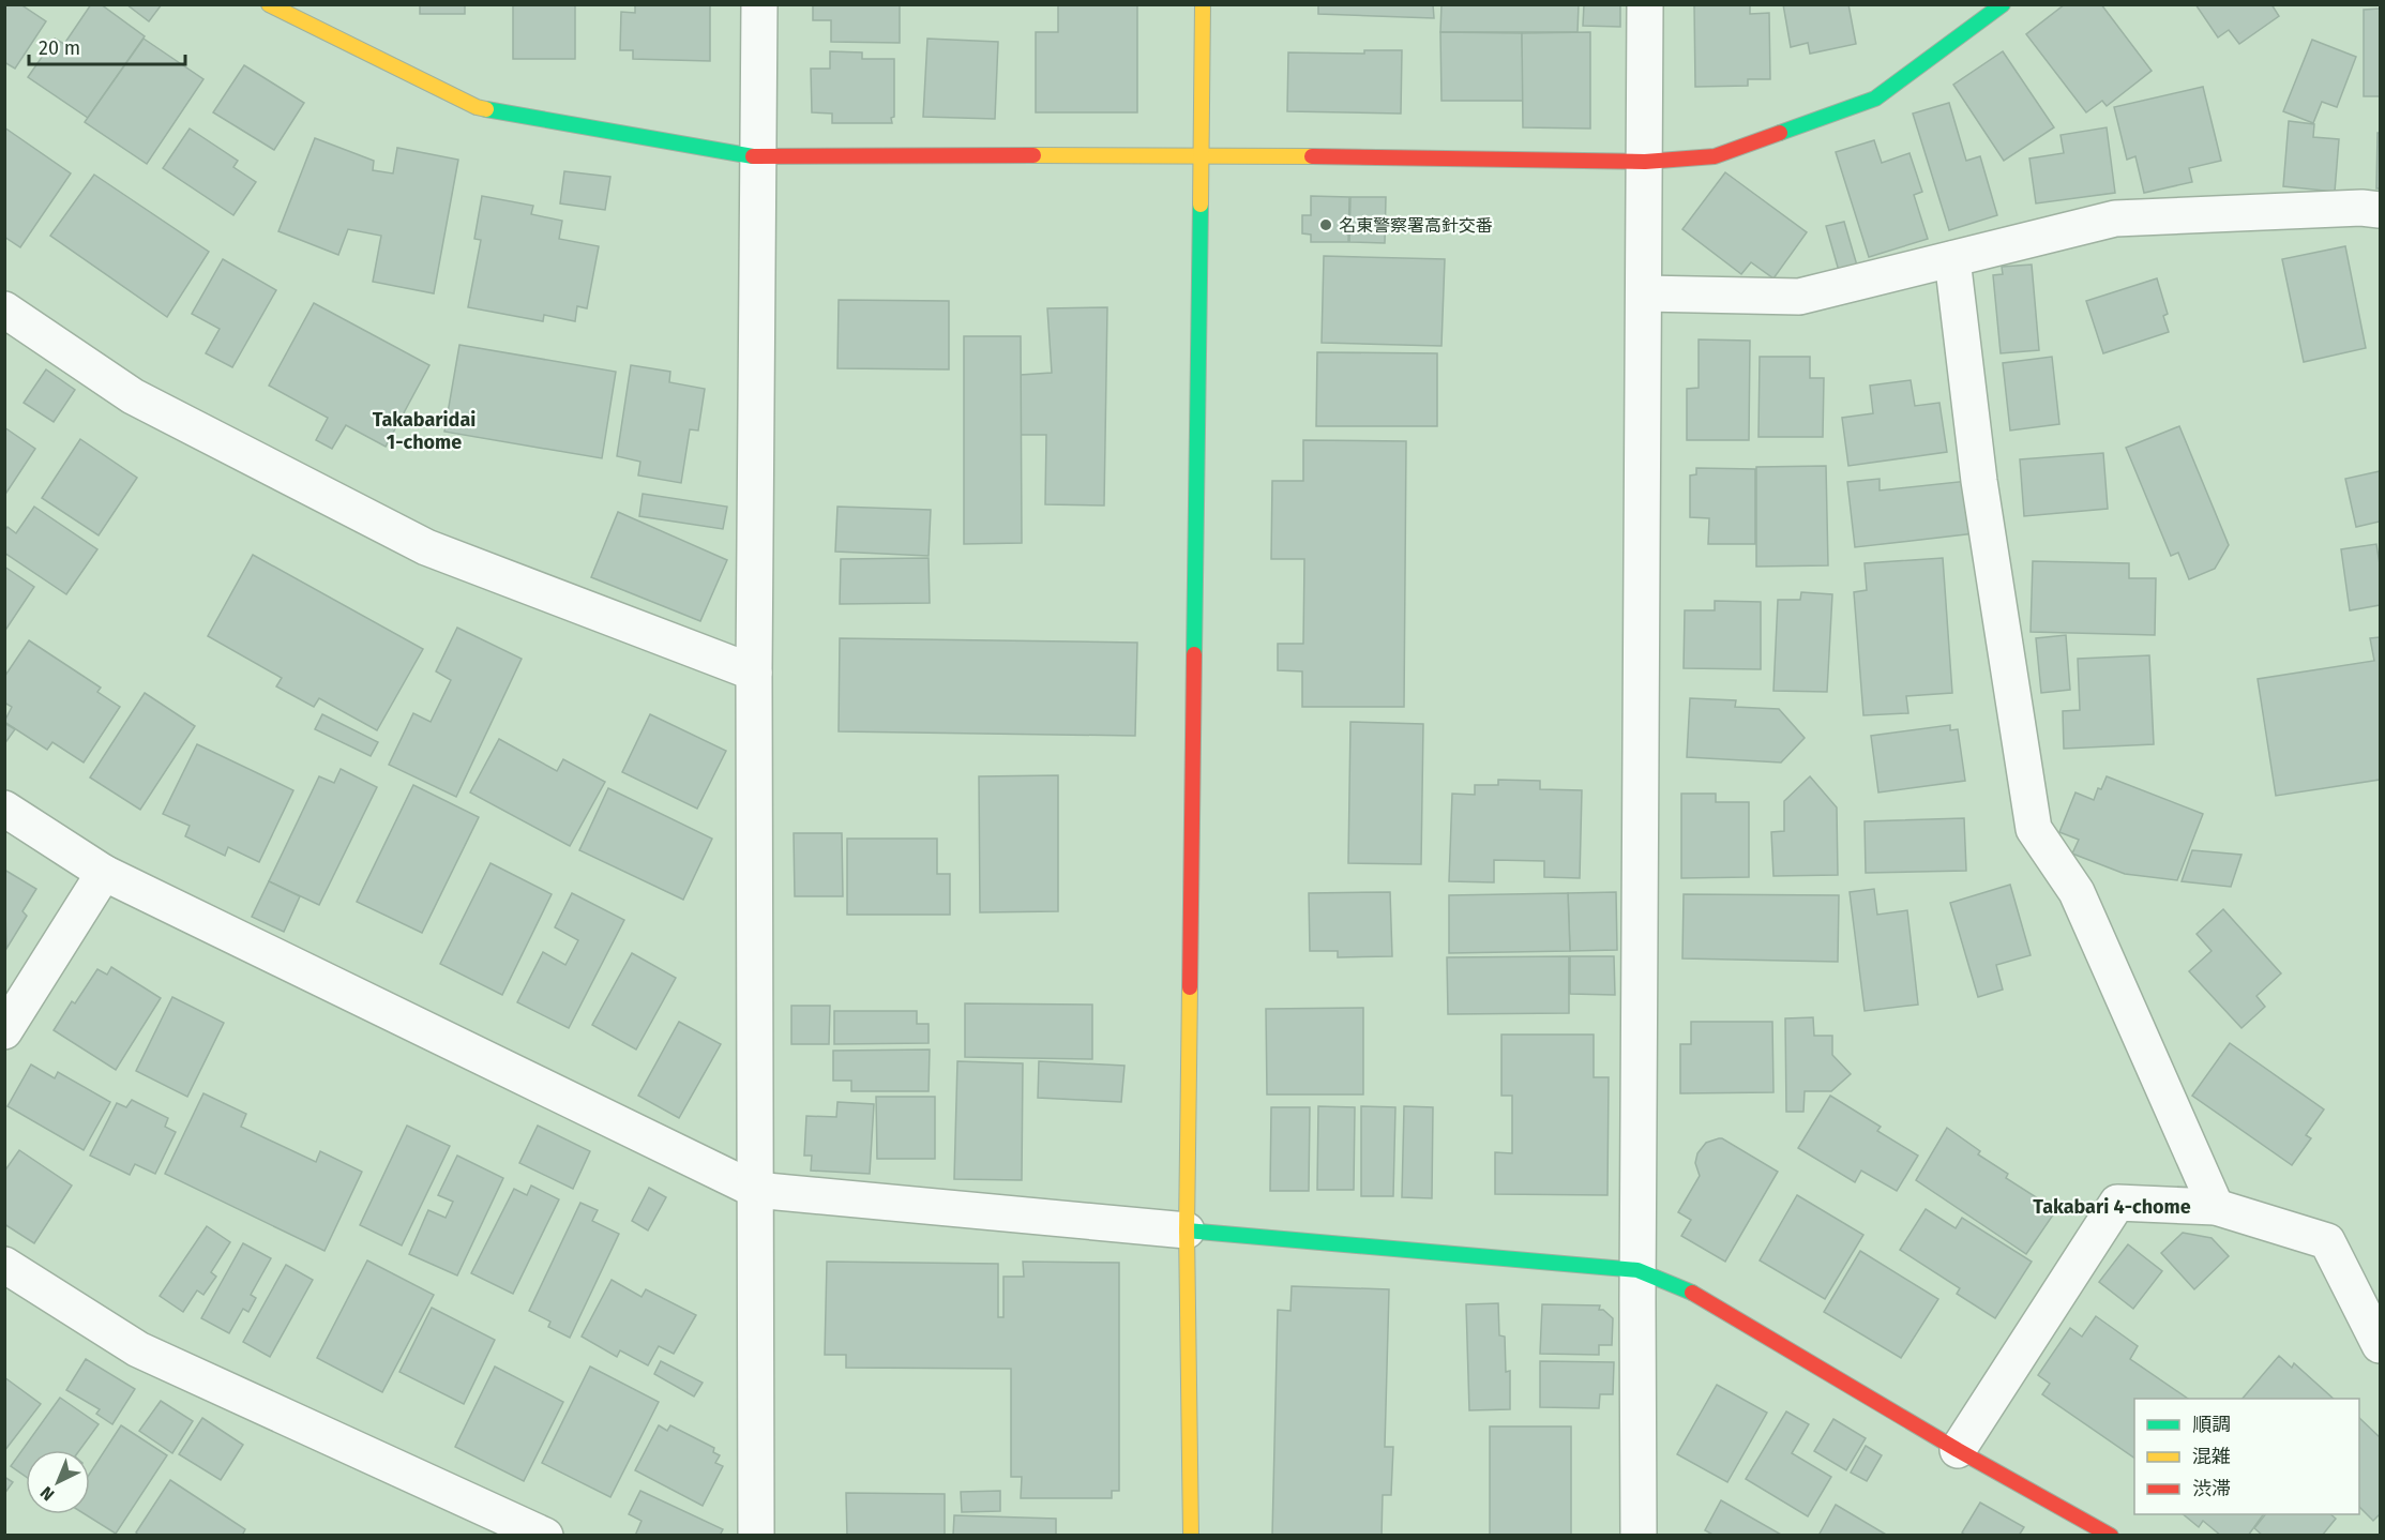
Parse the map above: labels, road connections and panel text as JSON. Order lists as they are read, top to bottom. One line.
{"districts":["Takabaridai 1-chome","Takabari 4-chome"],"places":["名東警察署高針交番"],"legend":["順調","混雑","渋滞"],"scale_bar":"20 m","north":"bottom left"}
